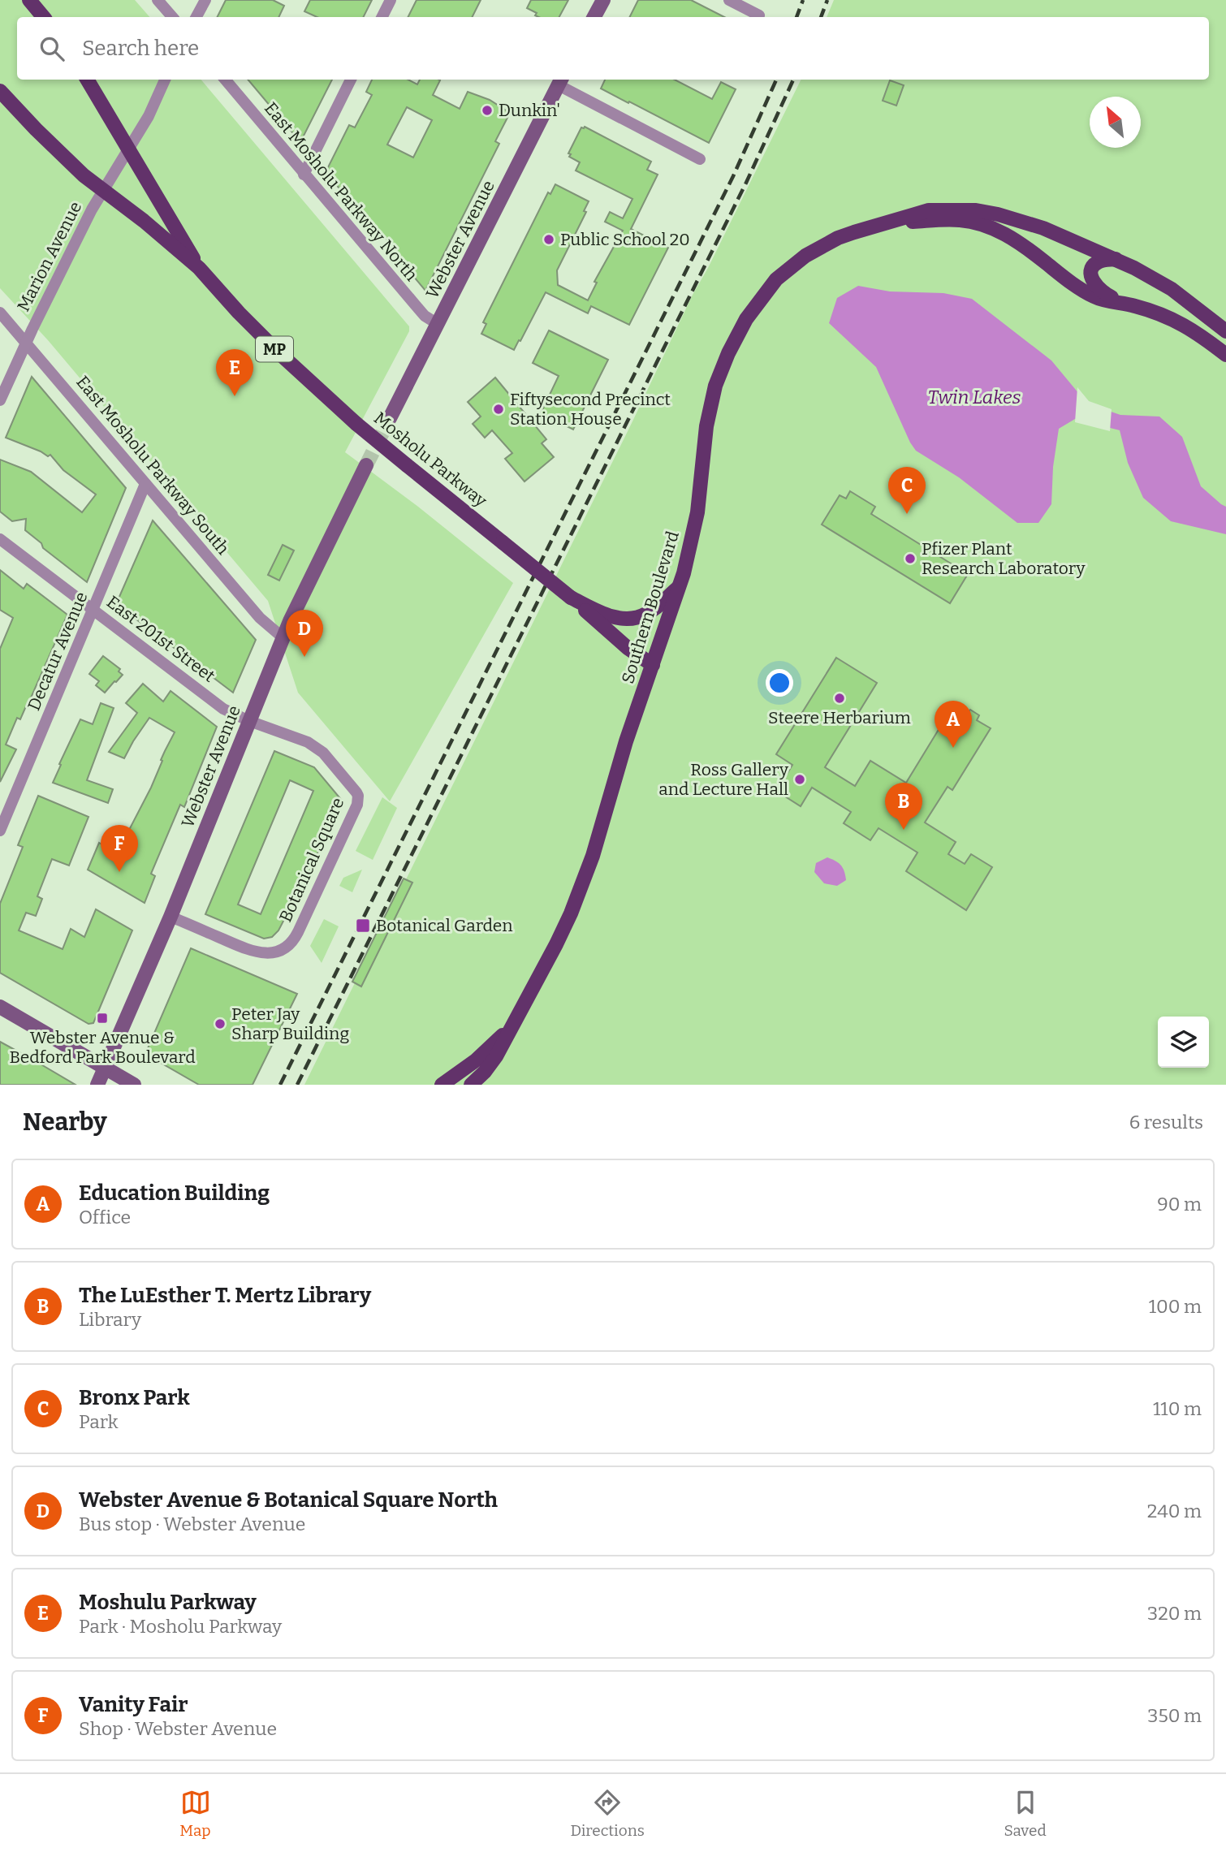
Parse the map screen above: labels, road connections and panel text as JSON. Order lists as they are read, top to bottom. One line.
{"streets":{"main road":["Webster Avenue","MP","Mosholu Parkway","Southern Boulevard"],"street":["East Mosholu Parkway North","Marion Avenue","East Mosholu Parkway South","East 201st Street","Decatur Avenue","Botanical Square"]},"crossings":[["East Mosholu Parkway North","Webster Avenue"],["Webster Avenue","East Mosholu Parkway South"],["Webster Avenue","East 201st Street"],["Webster Avenue","Botanical Square"],["Marion Avenue","Mosholu Parkway"],["Marion Avenue","East Mosholu Parkway South"],["Mosholu Parkway","Southern Boulevard"],["East Mosholu Parkway South","Decatur Avenue"],["East 201st Street","Decatur Avenue"],["East 201st Street","Botanical Square"]],"water":["Twin Lakes"],"places":{"other":["Dunkin'","Public School 20","Fiftysecond Precinct Station House","Pfizer Plant Research Laboratory","Steere Herbarium","Ross Gallery and Lecture Hall","Peter Jay Sharp Building"],"transit":["Botanical Garden","Webster Avenue & Bedford Park Boulevard"]},"north":"top left","page":{"search":"Search here","pins":["E","C","D","A","B","F"],"heading":["Nearby","6 results"],"list":[{"mark":"A","name":"Education Building","note":"Office","value":"90 m"},{"mark":"B","name":"The LuEsther T. Mertz Library","note":"Library","value":"100 m"},{"mark":"C","name":"Bronx Park","note":"Park","value":"110 m"},{"mark":"D","name":"Webster Avenue & Botanical Square North","note":"Bus stop · Webster Avenue","value":"240 m"},{"mark":"E","name":"Moshulu Parkway","note":"Park · Mosholu Parkway","value":"320 m"},{"mark":"F","name":"Vanity Fair","note":"Shop · Webster Avenue","value":"350 m"}],"nav":["Map","Directions","Saved"]}}
